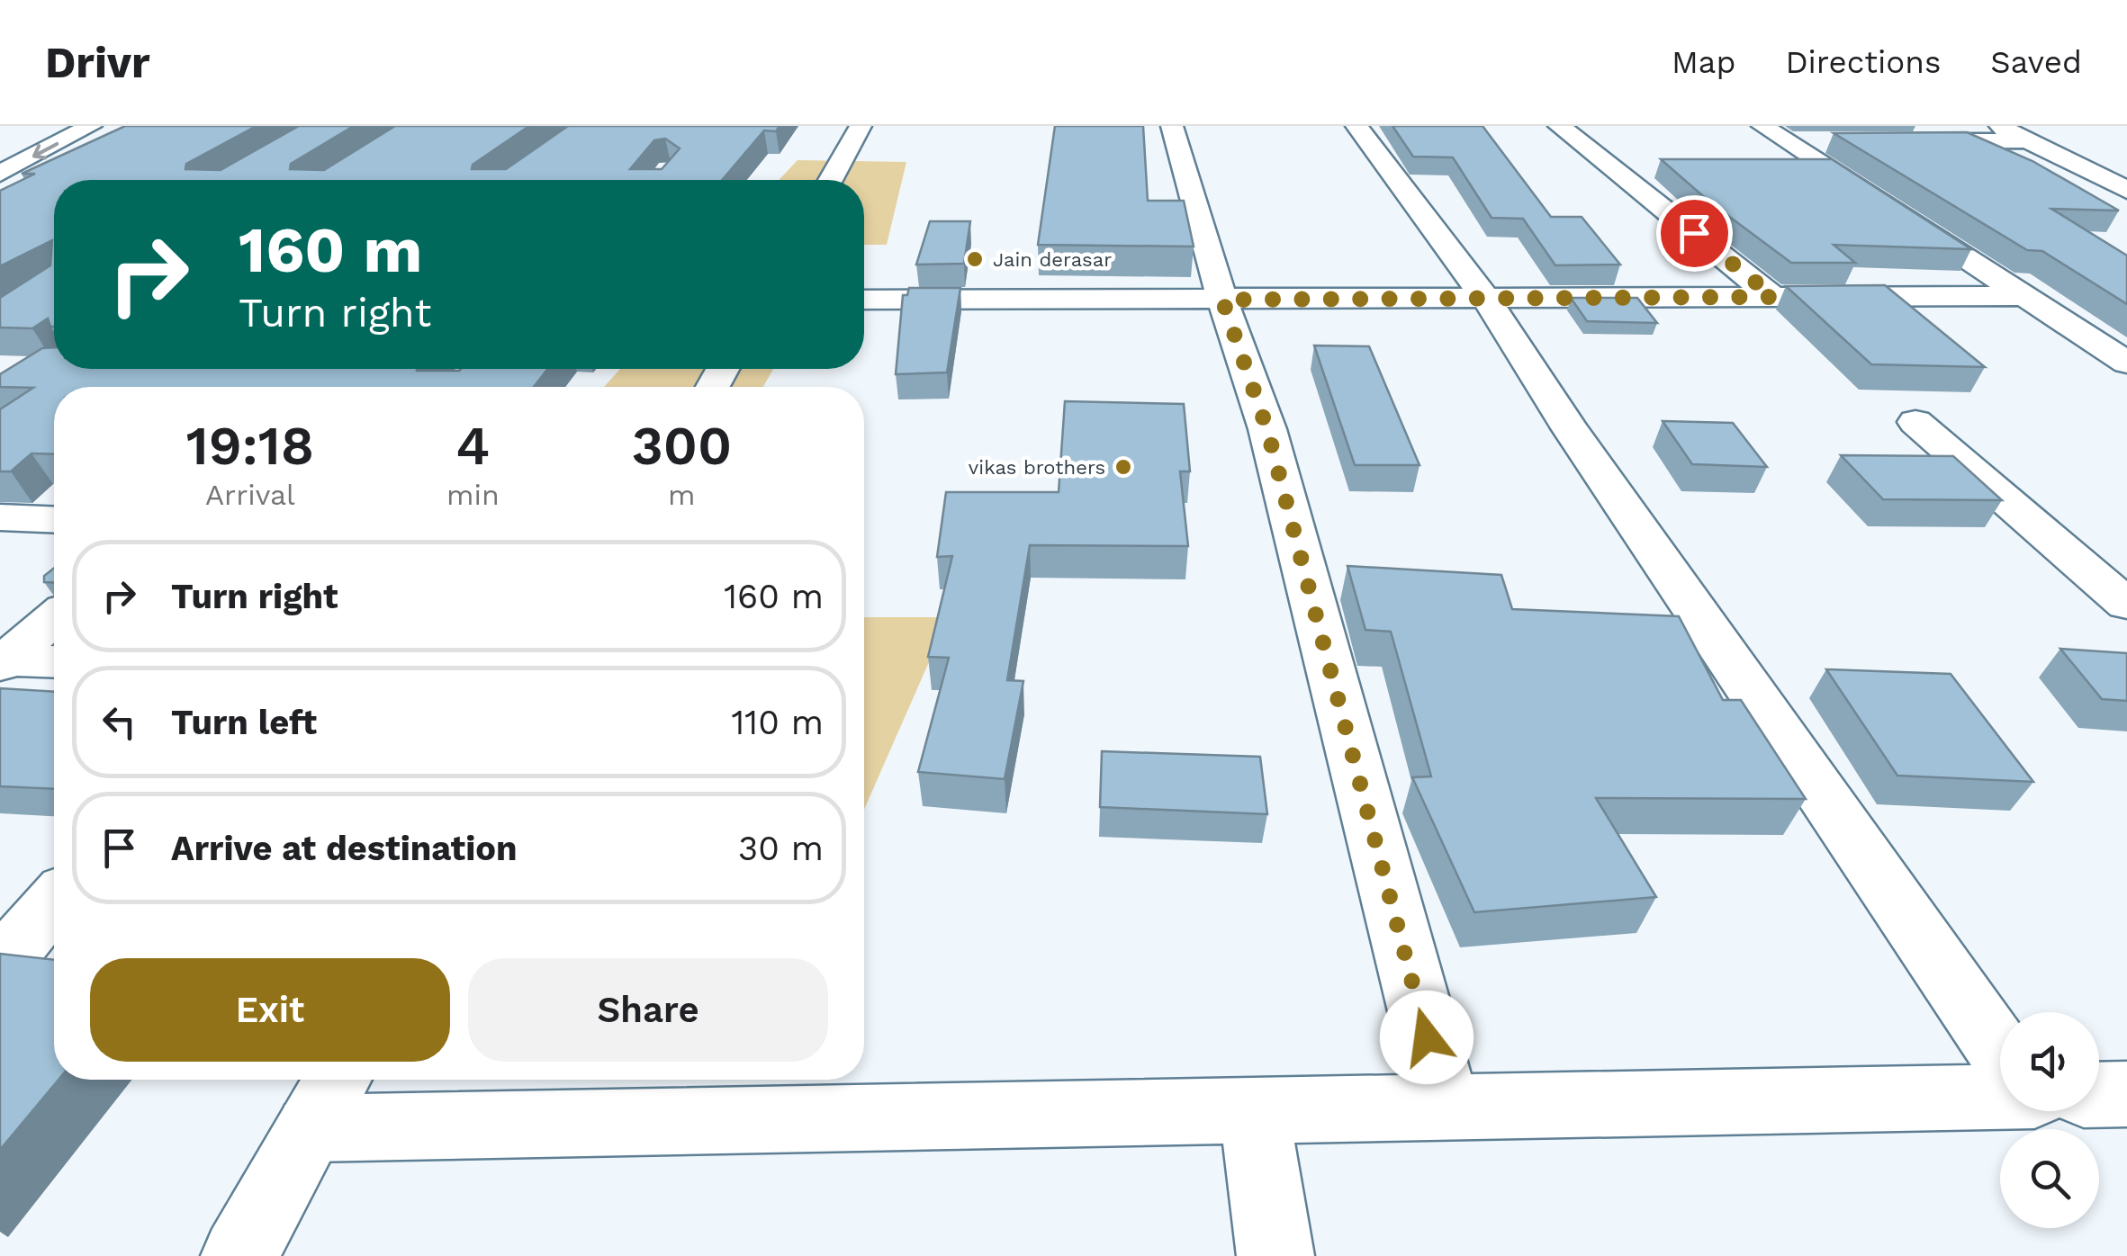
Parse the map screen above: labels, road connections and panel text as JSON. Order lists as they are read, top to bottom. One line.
{"places":["Jain derasar","vikas brothers"],"page":{"header":"Drivr","nav":["Map","Directions","Saved"],"turn":["160 m","Turn right"],"eta":["19:18","Arrival","4","min","300","m"],"list":[{"name":"Turn right","value":"160 m"},{"name":"Turn left","value":"110 m"},{"name":"Arrive at destination","value":"30 m"}],"buttons":["Exit","Share"]}}
